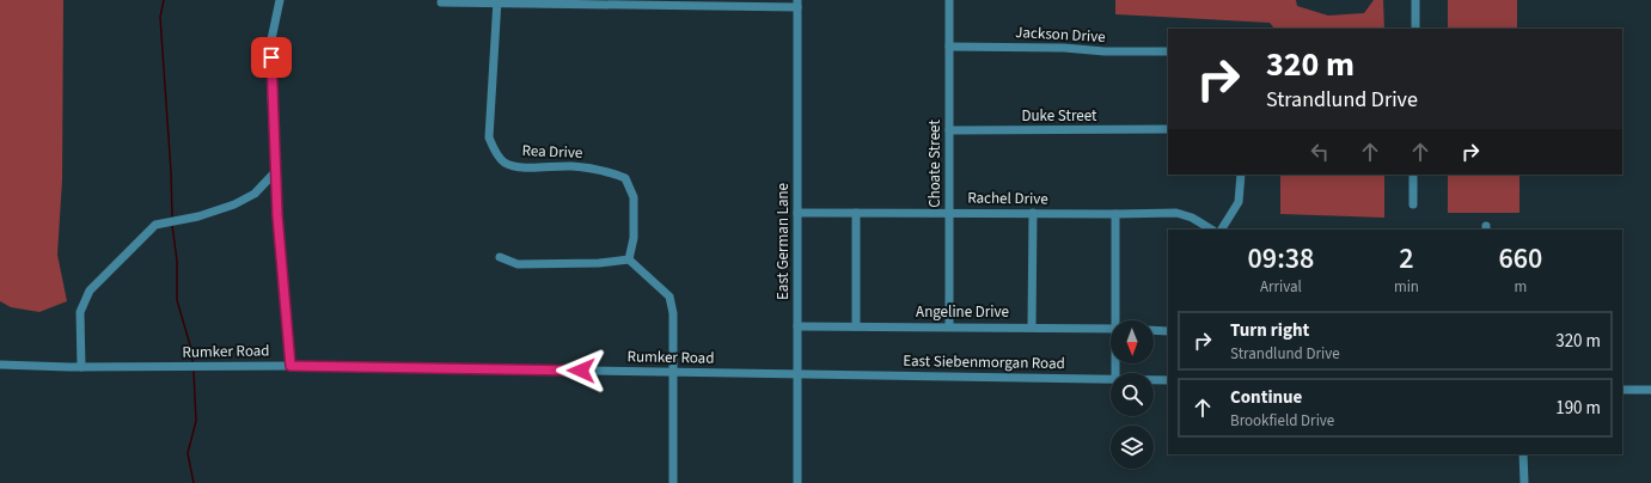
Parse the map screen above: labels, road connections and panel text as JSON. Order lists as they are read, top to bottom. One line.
{"streets":{"street":["Jackson Drive","Duke Street","Rea Drive","Choate Street","Rachel Drive","East German Lane","Angeline Drive","Rumker Road","East Siebenmorgan Road"]},"crossings":[["Jackson Drive","Choate Street"],["Duke Street","Choate Street"],["Choate Street","Rachel Drive"],["Choate Street","Angeline Drive"],["Rachel Drive","East German Lane"],["East German Lane","Angeline Drive"],["East German Lane","Rumker Road"],["East German Lane","East Siebenmorgan Road"],["Rumker Road","East Siebenmorgan Road"]],"north":"bottom","page":{"turn":["320 m","Strandlund Drive"],"eta":["09:38","Arrival","2","min","660","m"],"list":[{"name":"Turn right","note":"Strandlund Drive","value":"320 m"},{"name":"Continue","note":"Brookfield Drive","value":"190 m"}]}}
